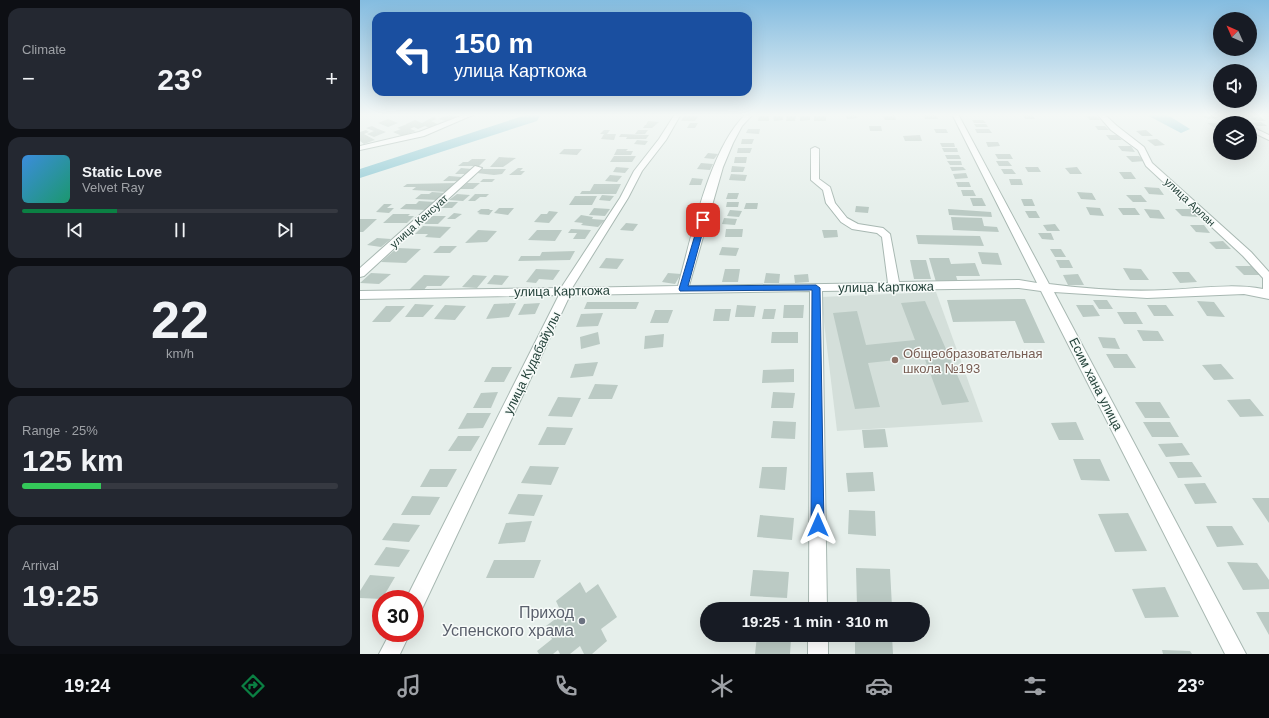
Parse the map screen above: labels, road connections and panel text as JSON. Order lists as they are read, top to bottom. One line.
{"streets":{"street":["улица Арлан","улица Кенсуат","улица Карткожа","улица Кудабайулы","Есим хана улица"]},"crossings":[["улица Арлан","улица Карткожа"],["улица Карткожа","улица Кудабайулы"],["улица Карткожа","Есим хана улица"]],"places":["Общеобразовательная школа №193","Приход Успенского храма"],"north":"top left","page":{"tile":["Climate",["22","km/h"],["Range · 25%","125 km"],["Arrival","19:25"]],"turn":["150 m","улица Карткожа"],"heat":["−","23°","+"],"song":["Static Love","Velvet Ray"],"limit":"30","trip":"19:25 · 1 min · 310 m","tabs":["19:24","23°"]}}
